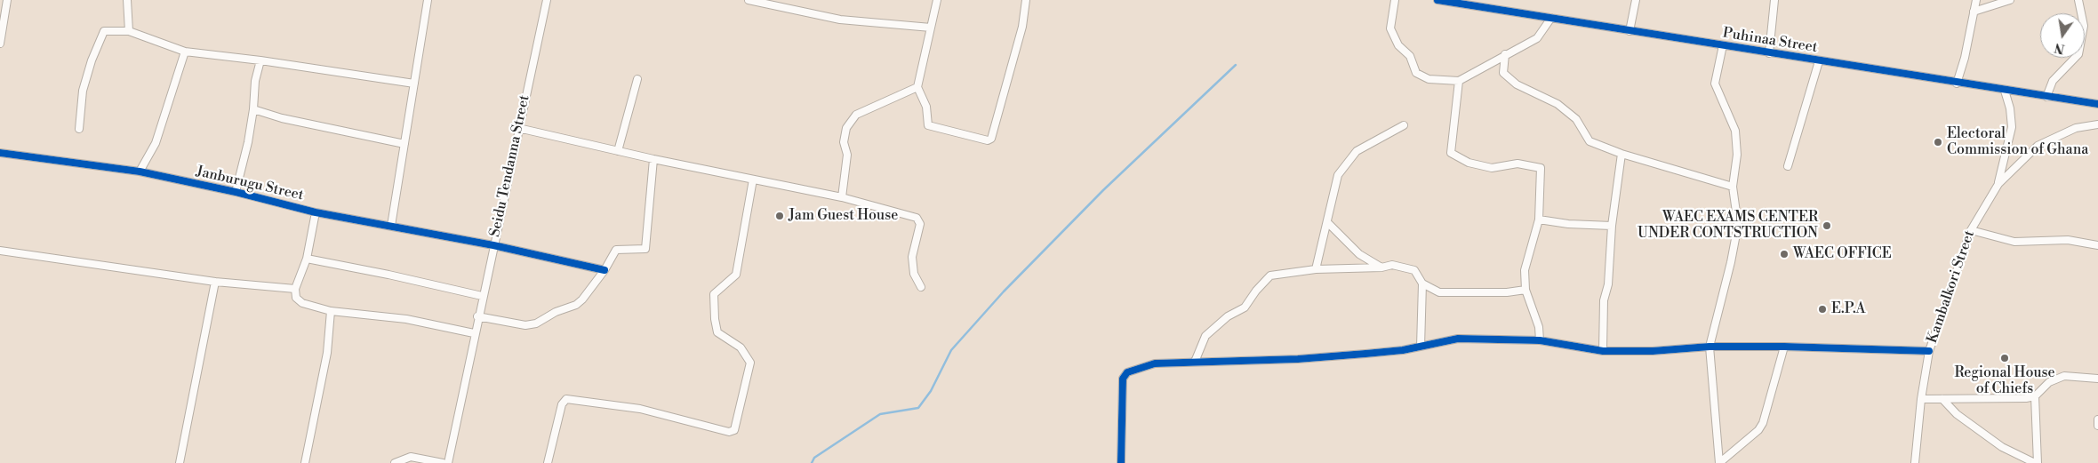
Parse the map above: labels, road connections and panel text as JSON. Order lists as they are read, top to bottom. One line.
{"streets":{"street":["Puhinaa Street","Seidu Tendanna Street","Janburugu Street","Kambalkori Street"]},"crossings":[["Seidu Tendanna Street","Janburugu Street"]],"places":["Electoral Commission of Ghana","Jam Guest House","WAEC EXAMS CENTER UNDER CONTSTRUCTION","WAEC OFFICE","E.P.A","Regional House of Chiefs"],"north":"bottom"}
